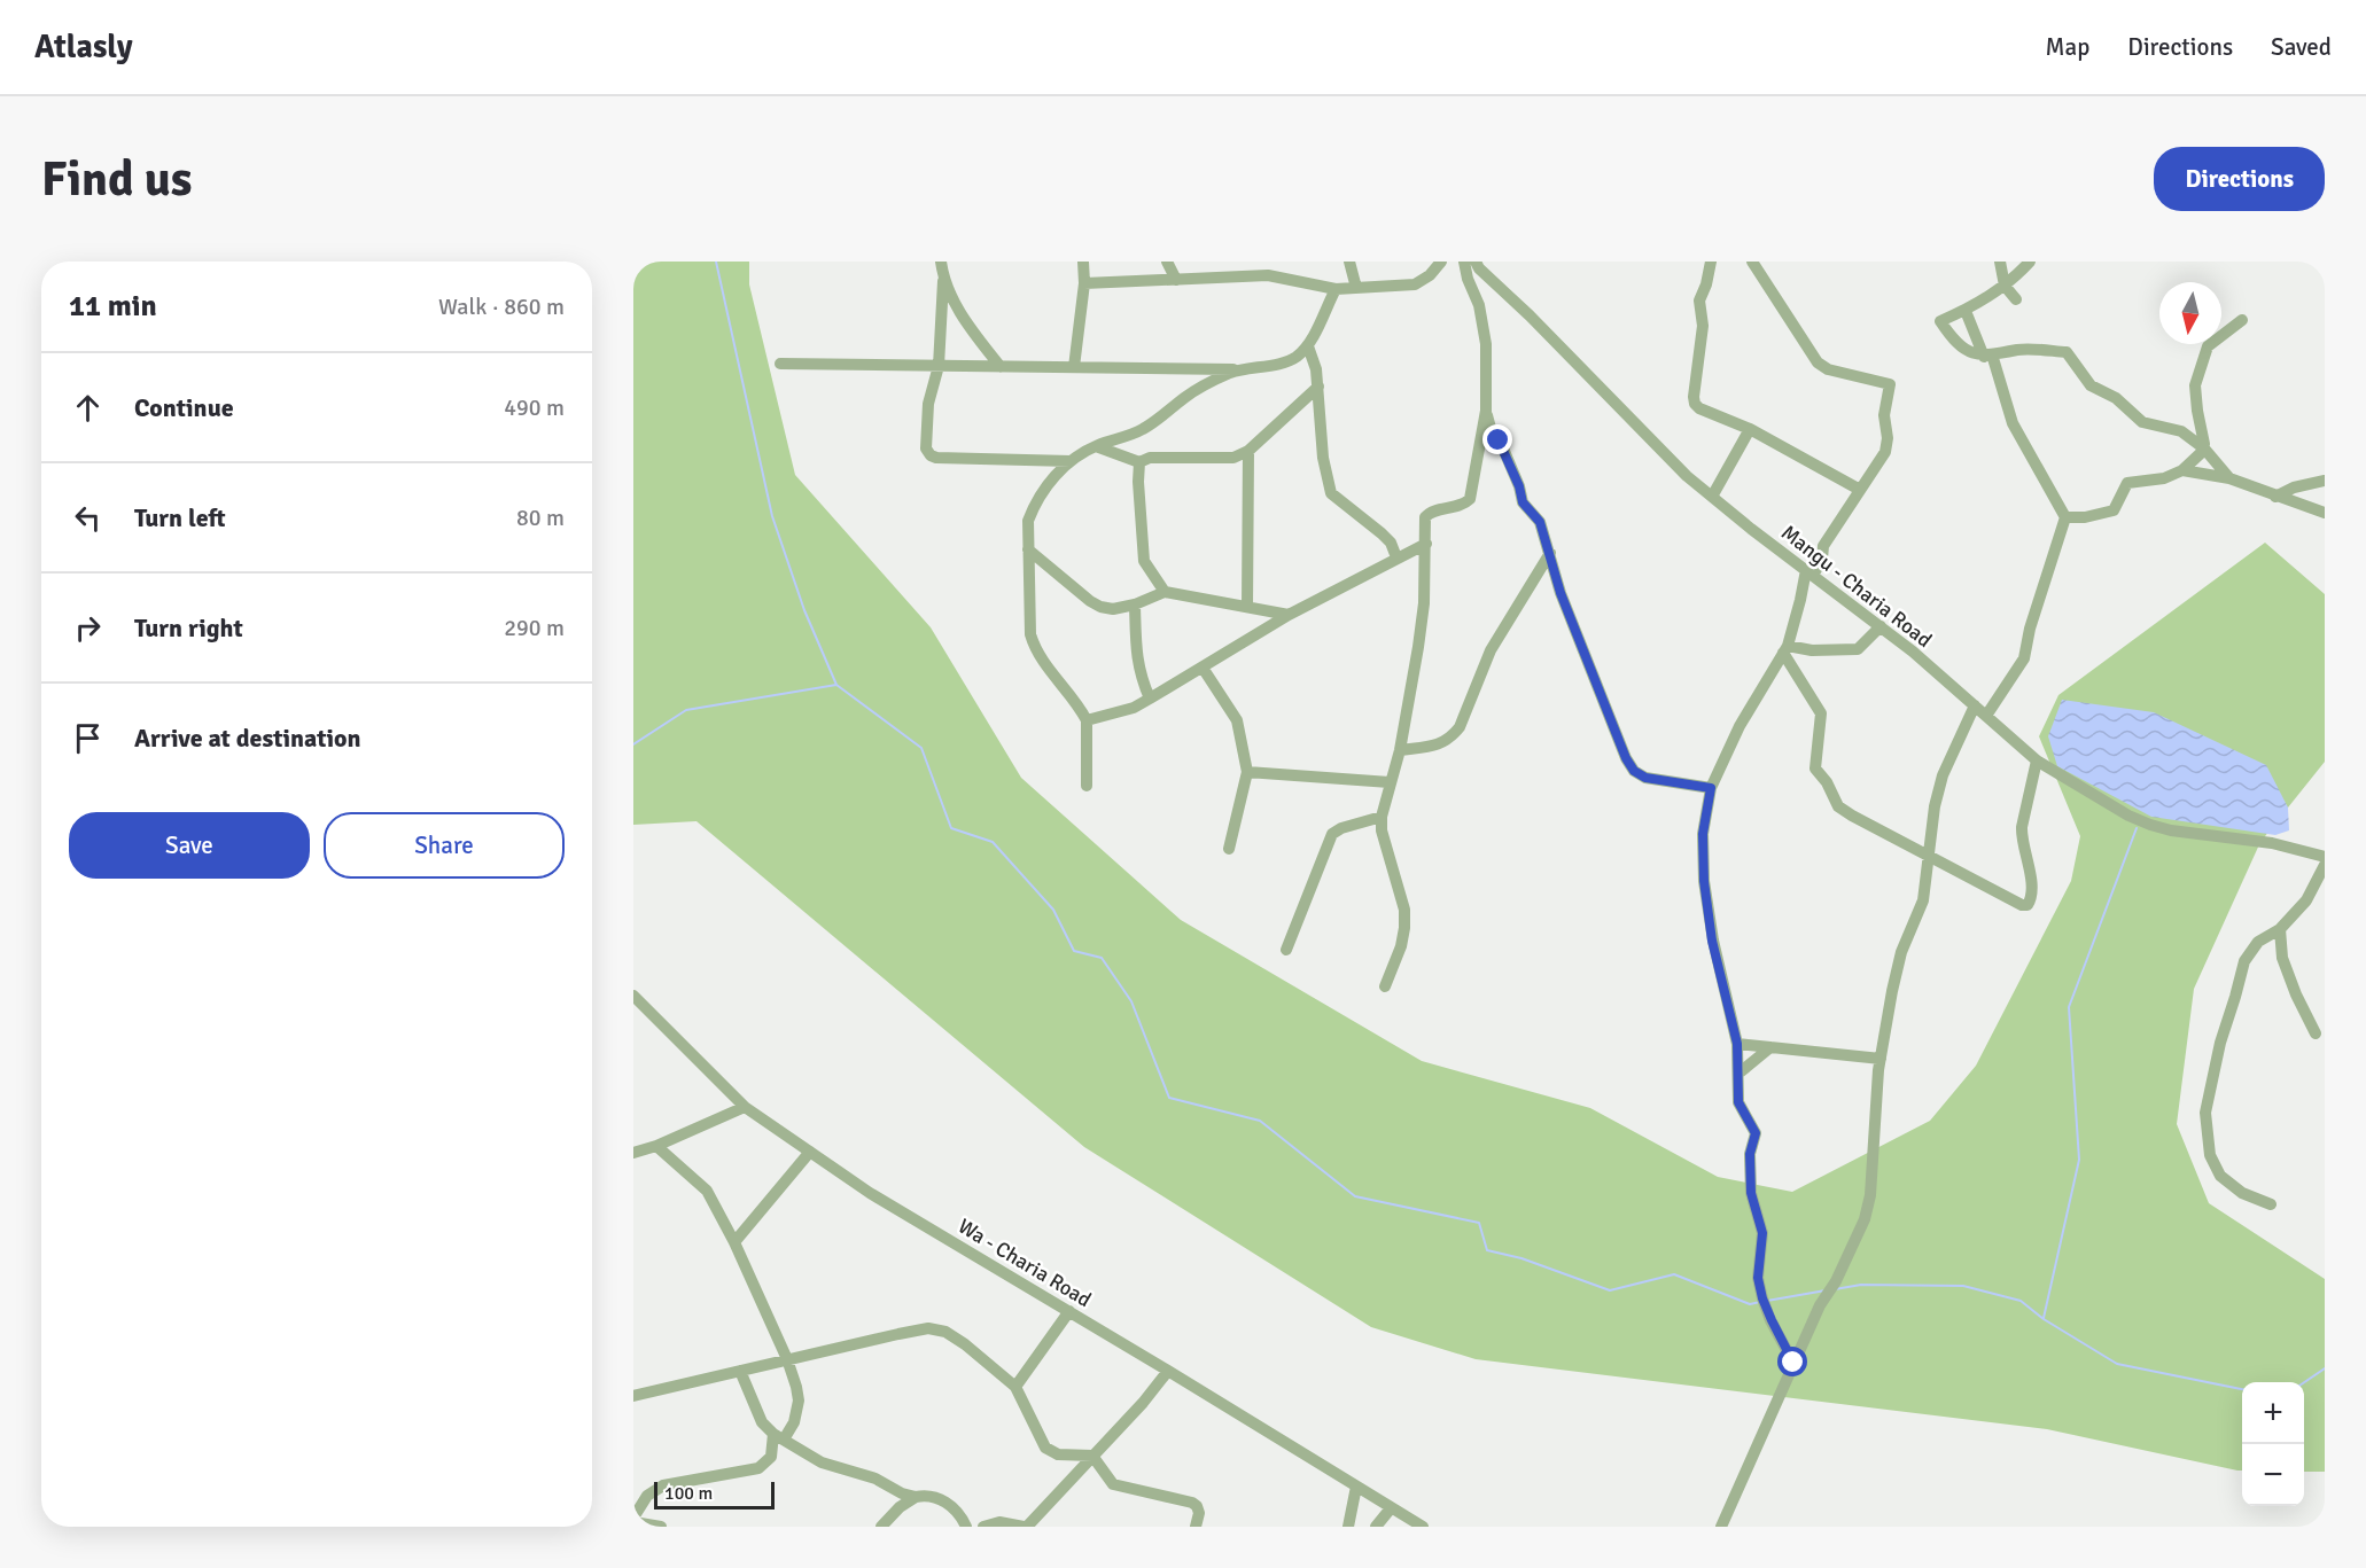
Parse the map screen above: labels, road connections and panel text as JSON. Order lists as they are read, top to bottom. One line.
{"streets":{"street":["Mangu - Charia Road","Wa - Charia Road"]},"scale_bar":"100 m","north":"bottom","page":{"header":"Atlasly","nav":["Map","Directions","Saved"],"buttons":["Directions",["Save","Share"]],"title":"Find us","heading":["11 min","Walk · 860 m"],"list":[["Continue","490 m"],["Turn left","80 m"],["Turn right","290 m"],"Arrive at destination"],"map_buttons":["+","−"],"scale":"100 m"}}
